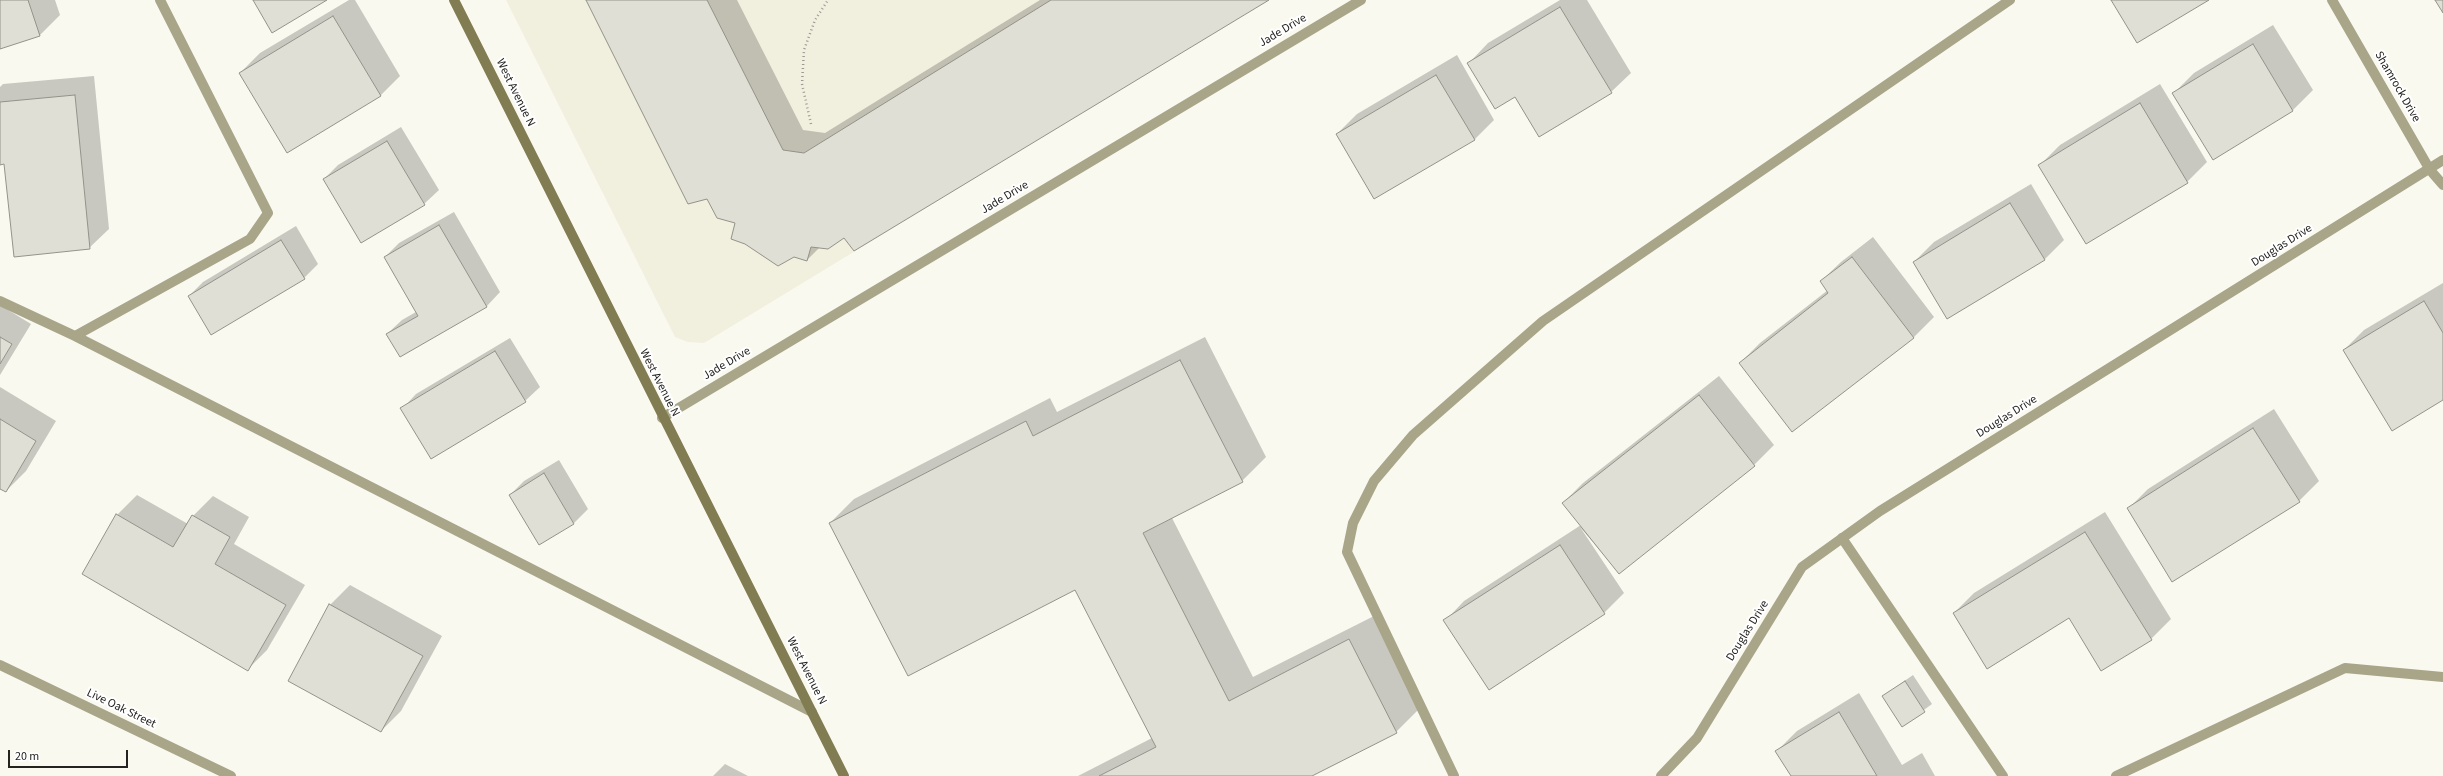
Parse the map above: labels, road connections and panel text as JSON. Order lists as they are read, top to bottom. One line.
{"streets":{"main road":["West Avenue N"],"street":["Jade Drive","Shamrock Drive","Douglas Drive","Live Oak Street"]},"crossings":[["Jade Drive","West Avenue N"],["Shamrock Drive","Douglas Drive"]],"scale_bar":"20 m"}
